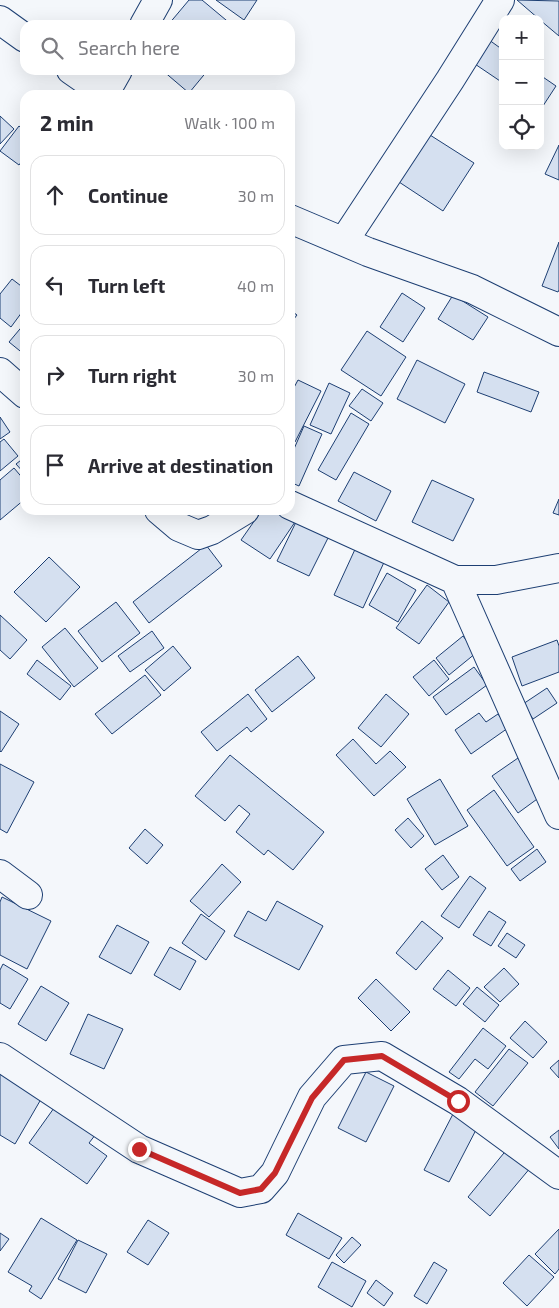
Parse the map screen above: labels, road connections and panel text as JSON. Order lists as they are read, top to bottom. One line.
{"page":{"map_buttons":["+","−"],"search":"Search here","heading":["2 min","Walk · 100 m"],"list":[["Continue","30 m"],["Turn left","40 m"],["Turn right","30 m"],"Arrive at destination"]}}
